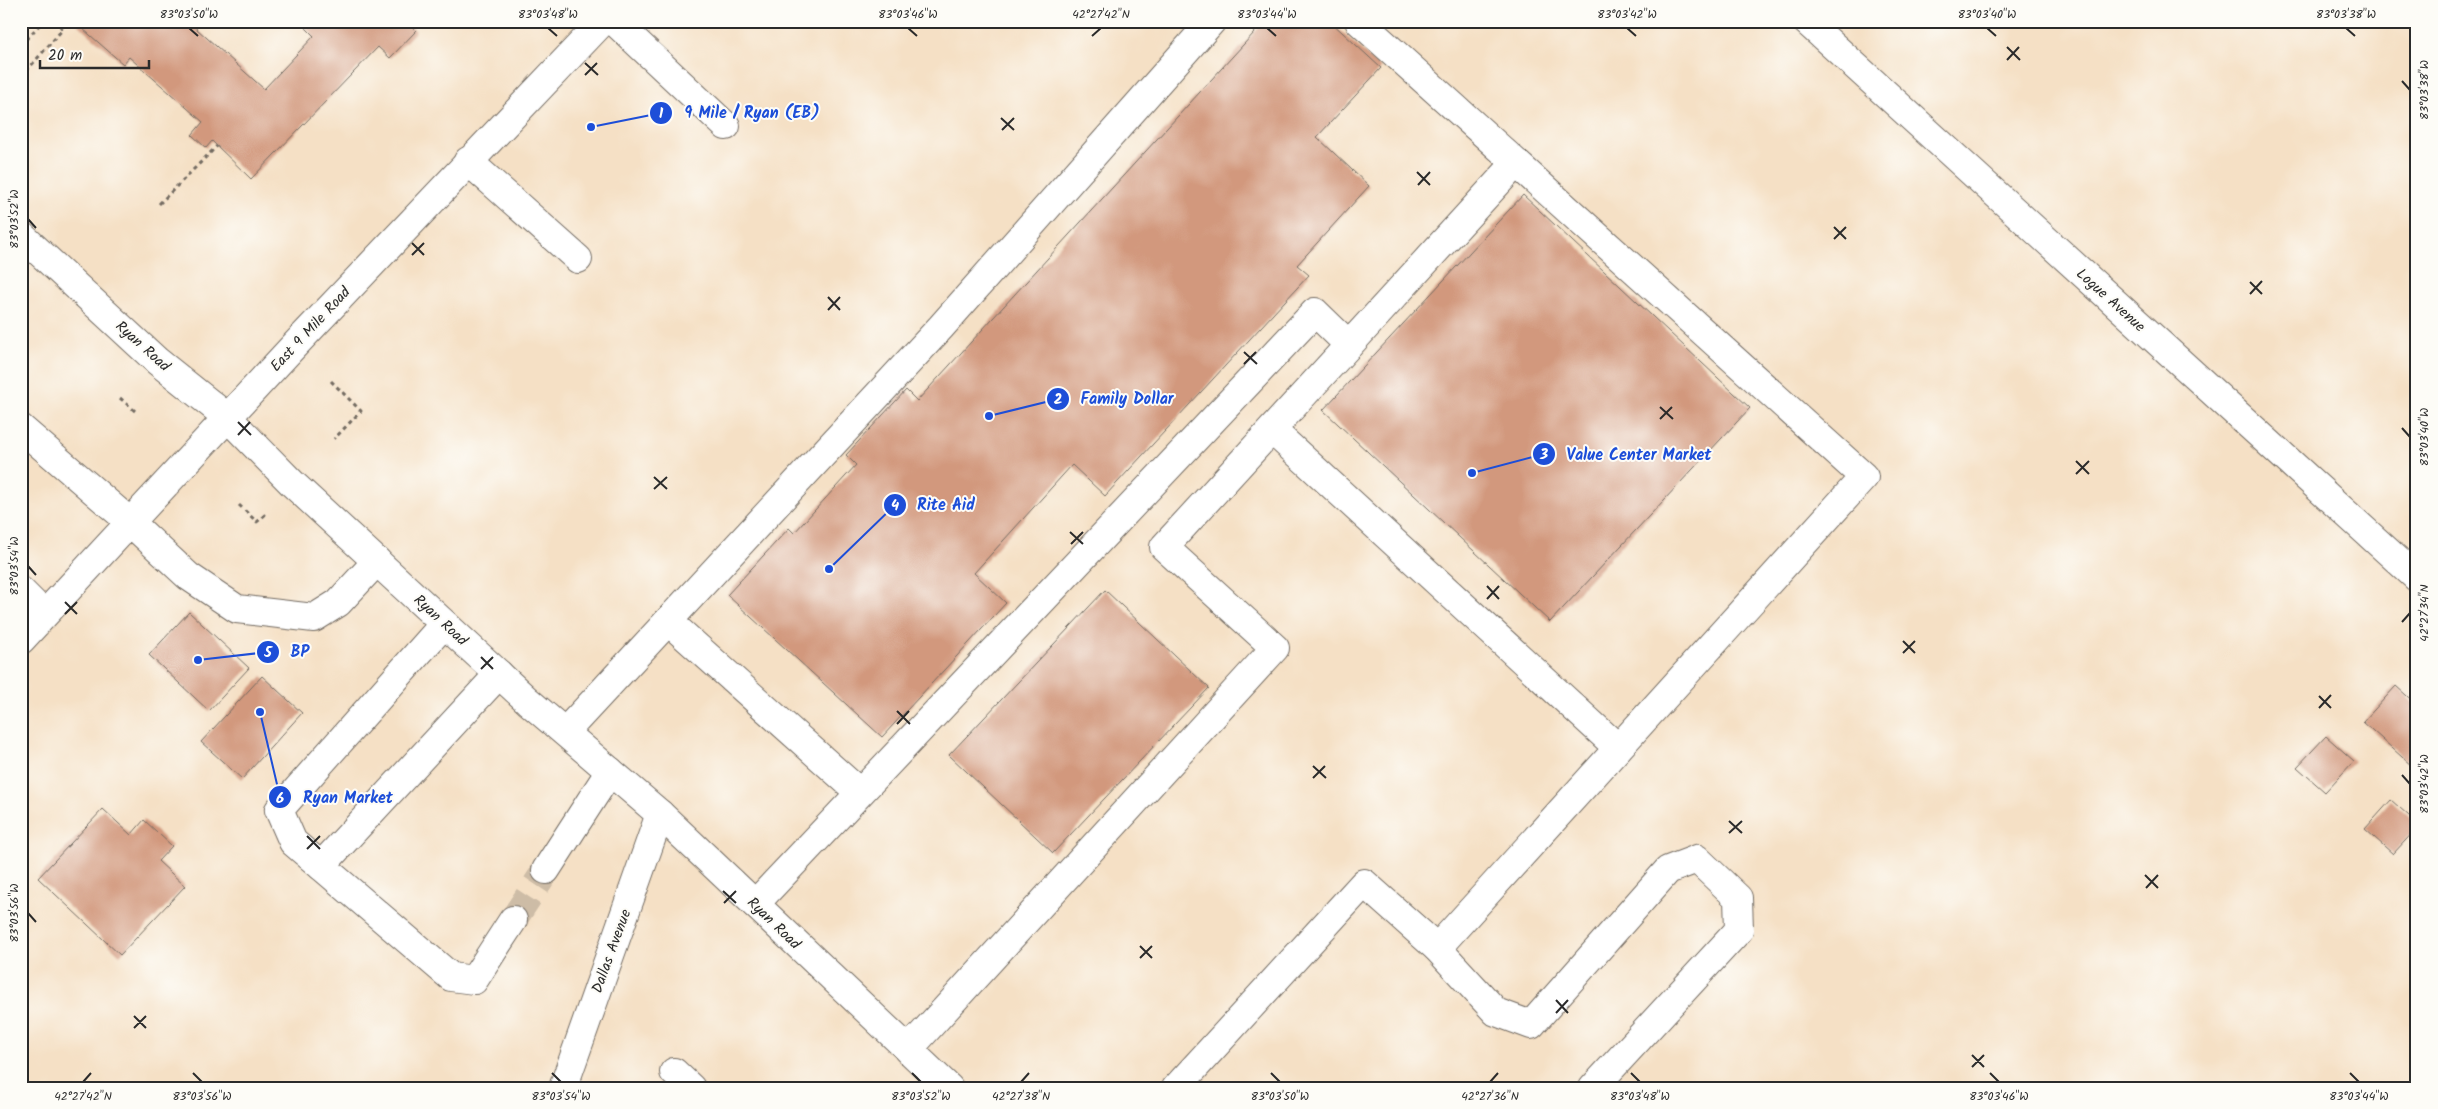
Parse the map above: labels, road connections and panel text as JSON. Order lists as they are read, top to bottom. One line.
{"streets":{"main road":["Logue Avenue","East 9 Mile Road","Ryan Road","Dallas Avenue"]},"crossings":[["East 9 Mile Road","Ryan Road"],["Ryan Road","Dallas Avenue"]],"places":["9 Mile / Ryan (EB)","Family Dollar","Value Center Market","Rite Aid","BP","Ryan Market"],"scale_bar":"20 m","coordinates":["83°03'50\"W","83°03'48\"W","83°03'46\"W","42°27'42\"N","83°03'44\"W","83°03'42\"W","83°03'40\"W","83°03'38\"W","83°03'52\"W","83°03'54\"W","42°27'34\"N","83°03'56\"W","42°27'38\"N","42°27'36\"N"]}
